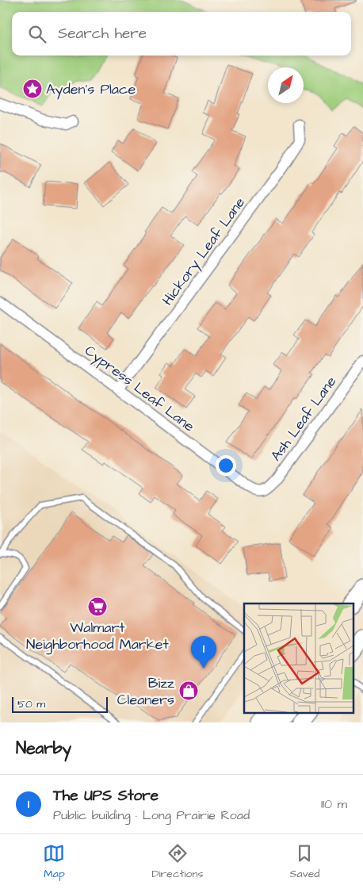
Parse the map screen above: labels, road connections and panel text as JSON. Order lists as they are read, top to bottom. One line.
{"streets":{"street":["Hickory Leaf Lane","Cypress Leaf Lane","Ash Leaf Lane"]},"crossings":[["Hickory Leaf Lane","Cypress Leaf Lane"],["Cypress Leaf Lane","Ash Leaf Lane"]],"places":{"place":["Ayden's Place"],"supermarket":["Walmart Neighborhood Market"],"shop":["Bizz Cleaners"]},"scale_bar":"50 m","north":"top right","page":{"search":"Search here","pins":"1","scale":"50 m","heading":"Nearby","list":[{"mark":"1","name":"The UPS Store","note":"Public building · Long Prairie Road","value":"110 m"}],"nav":["Map","Directions","Saved"]}}
